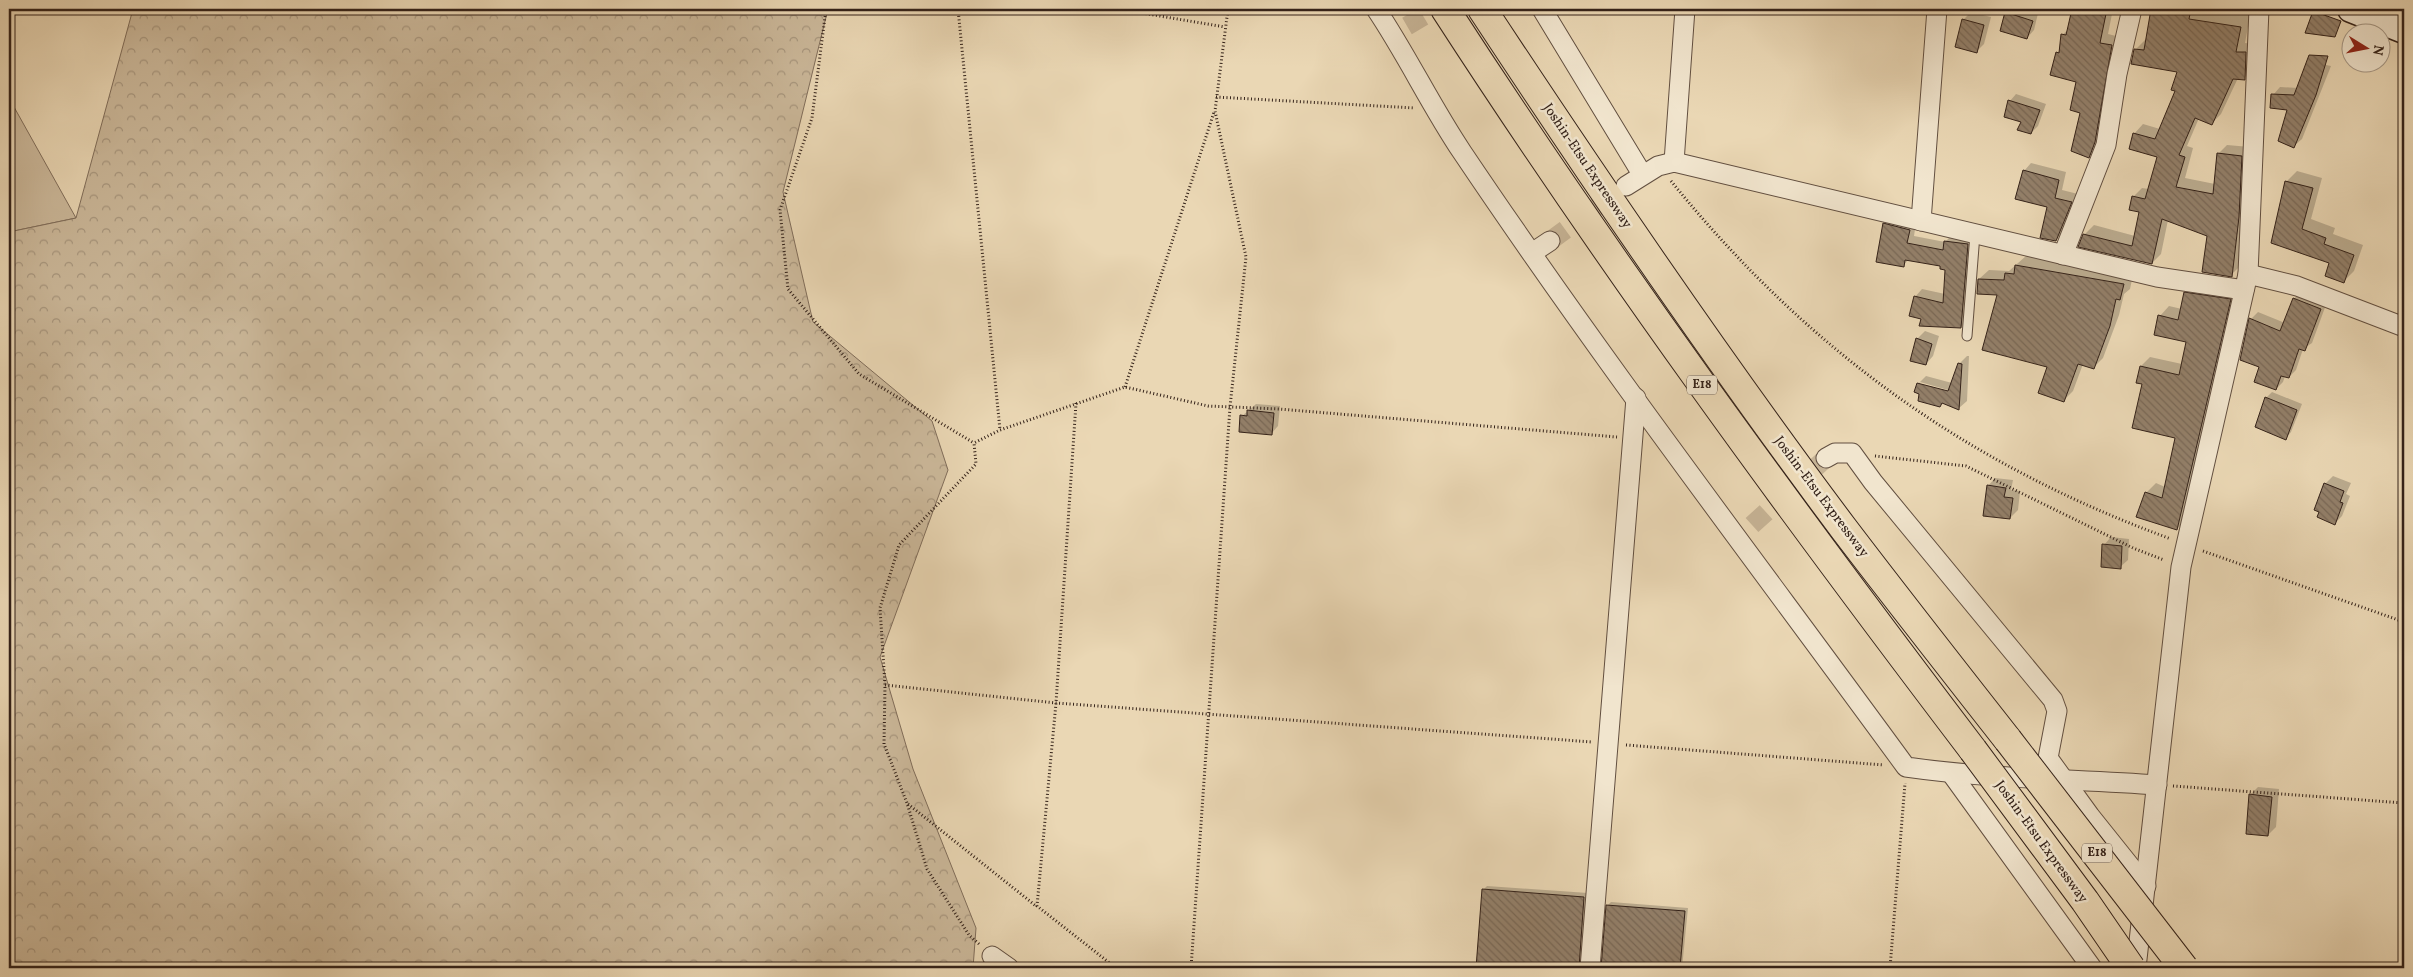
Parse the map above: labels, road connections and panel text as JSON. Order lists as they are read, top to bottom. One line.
{"streets":{"highway":["Joshin-Etsu Expressway","E18"]},"north":"right"}
